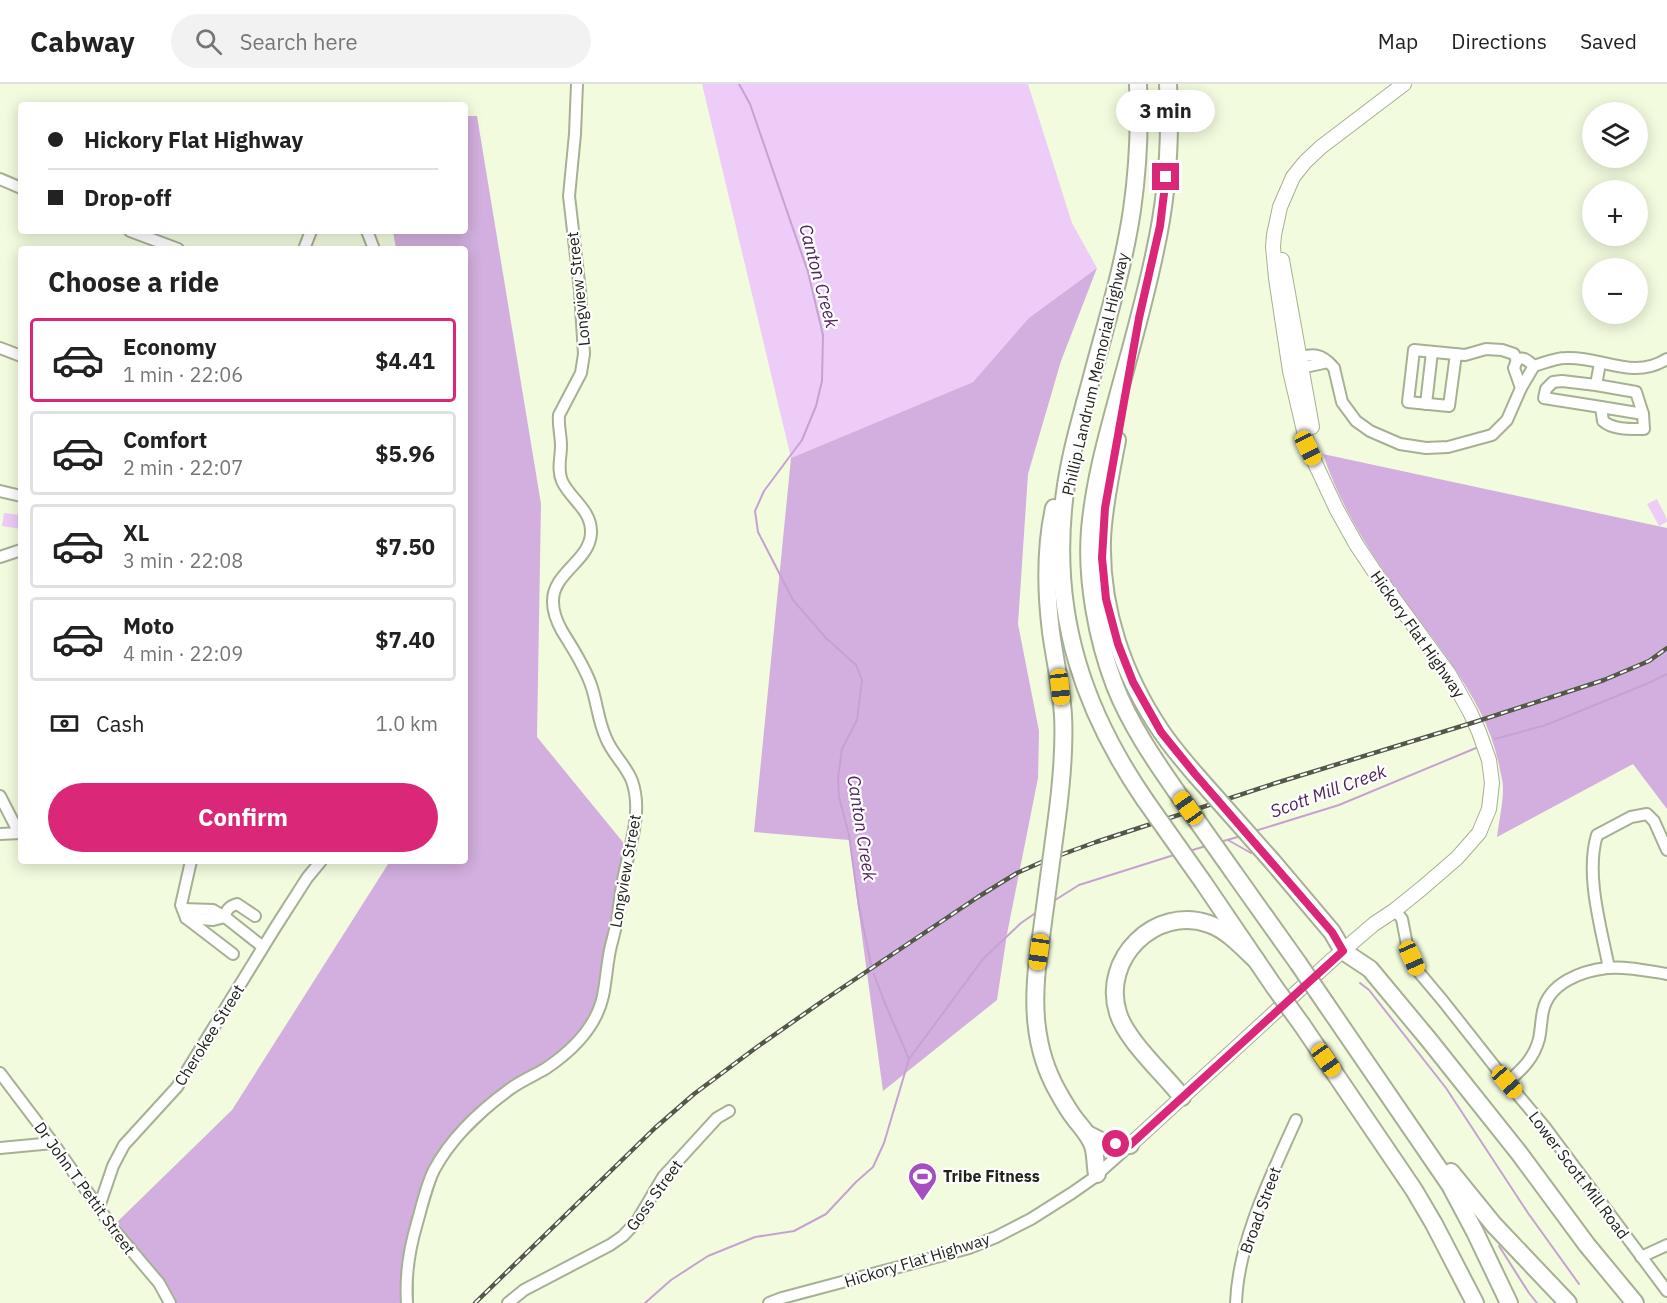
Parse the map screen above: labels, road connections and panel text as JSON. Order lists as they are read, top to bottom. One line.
{"streets":{"highway":["Phillip Landrum Memorial Highway"],"main road":["Hickory Flat Highway"],"street":["Longview Street","Cherokee Street","Lower Scott Mill Road","Dr John T Pettit Street","Goss Street","Broad Street"]},"crossings":[["Hickory Flat Highway","Lower Scott Mill Road"],["Cherokee Street","Dr John T Pettit Street"]],"water":["Canton Creek","Scott Mill Creek"],"places":{"sports":["Tribe Fitness"]},"page":{"header":"Cabway","search":"Search here","nav":["Map","Directions","Saved"],"bubble":"3 min","map_buttons":["+","−"],"banner":["Hickory Flat Highway","Drop-off"],"heading":"Choose a ride","list":[{"name":"Economy","note":"1 min · 22:06","value":"$4.41"},{"name":"Comfort","note":"2 min · 22:07","value":"$5.96"},{"name":"XL","note":"3 min · 22:08","value":"$7.50"},{"name":"Moto","note":"4 min · 22:09","value":"$7.40"}],"pay":["Cash","1.0 km"],"buttons":"Confirm"}}
